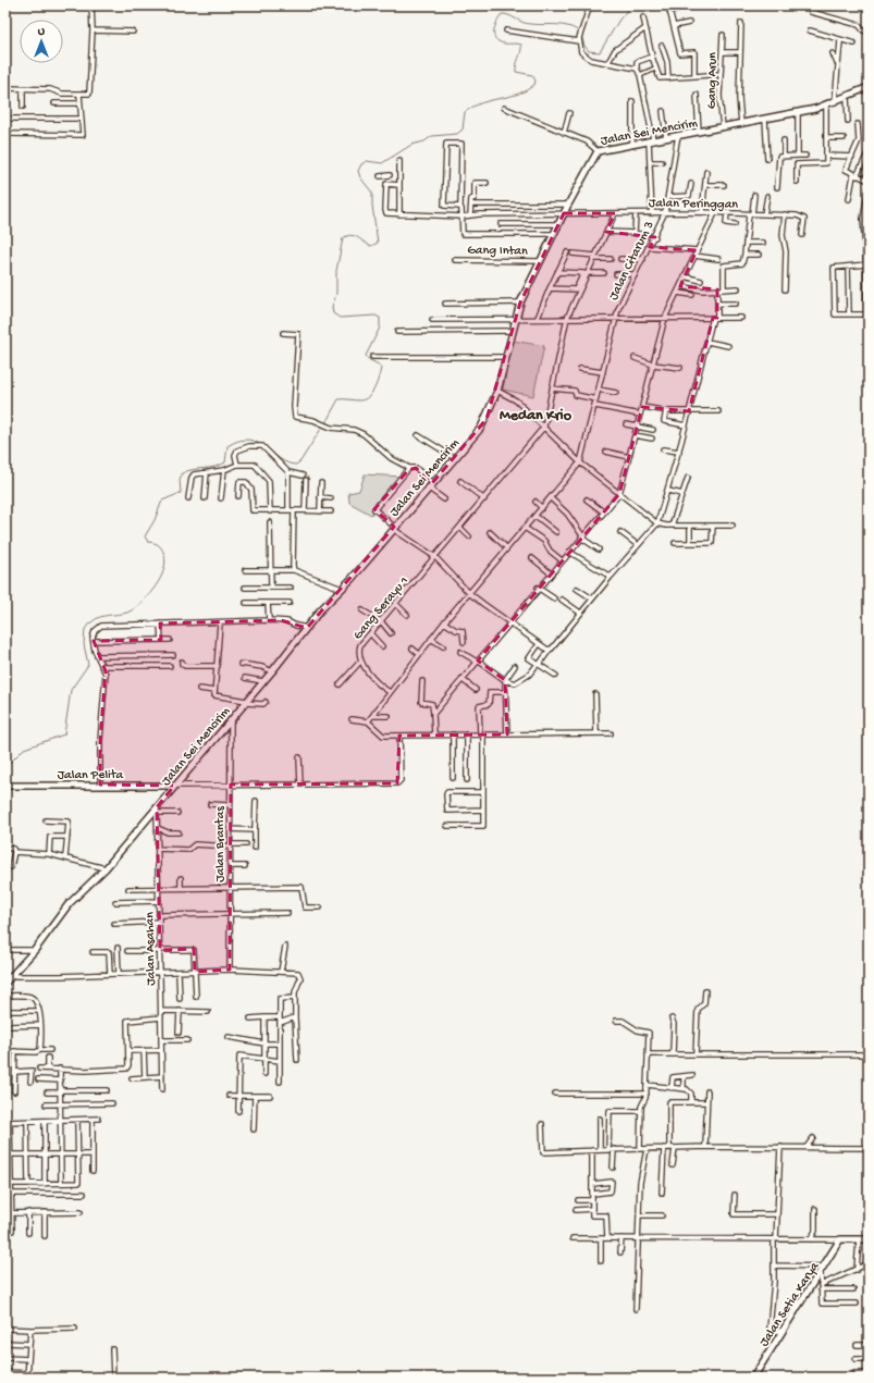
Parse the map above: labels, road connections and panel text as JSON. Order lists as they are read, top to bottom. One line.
{"streets":{"street":["Gang Arun","Jalan Sei Mencirim","Jalan Peringgan","Gang Intan","Jalan Citarum 3","Gang Serayu 1","Jalan Pelita","Jalan Brantas","Jalan Asahan","Jalan Setia Karya"]},"crossings":[["Gang Arun","Jalan Sei Mencirim"],["Jalan Sei Mencirim","Jalan Peringgan"],["Jalan Sei Mencirim","Gang Intan"],["Jalan Sei Mencirim","Jalan Citarum 3"],["Jalan Sei Mencirim","Jalan Pelita"],["Jalan Sei Mencirim","Jalan Brantas"],["Jalan Sei Mencirim","Jalan Asahan"],["Jalan Peringgan","Jalan Citarum 3"]],"districts":["Medan Krio"],"north":"top"}
